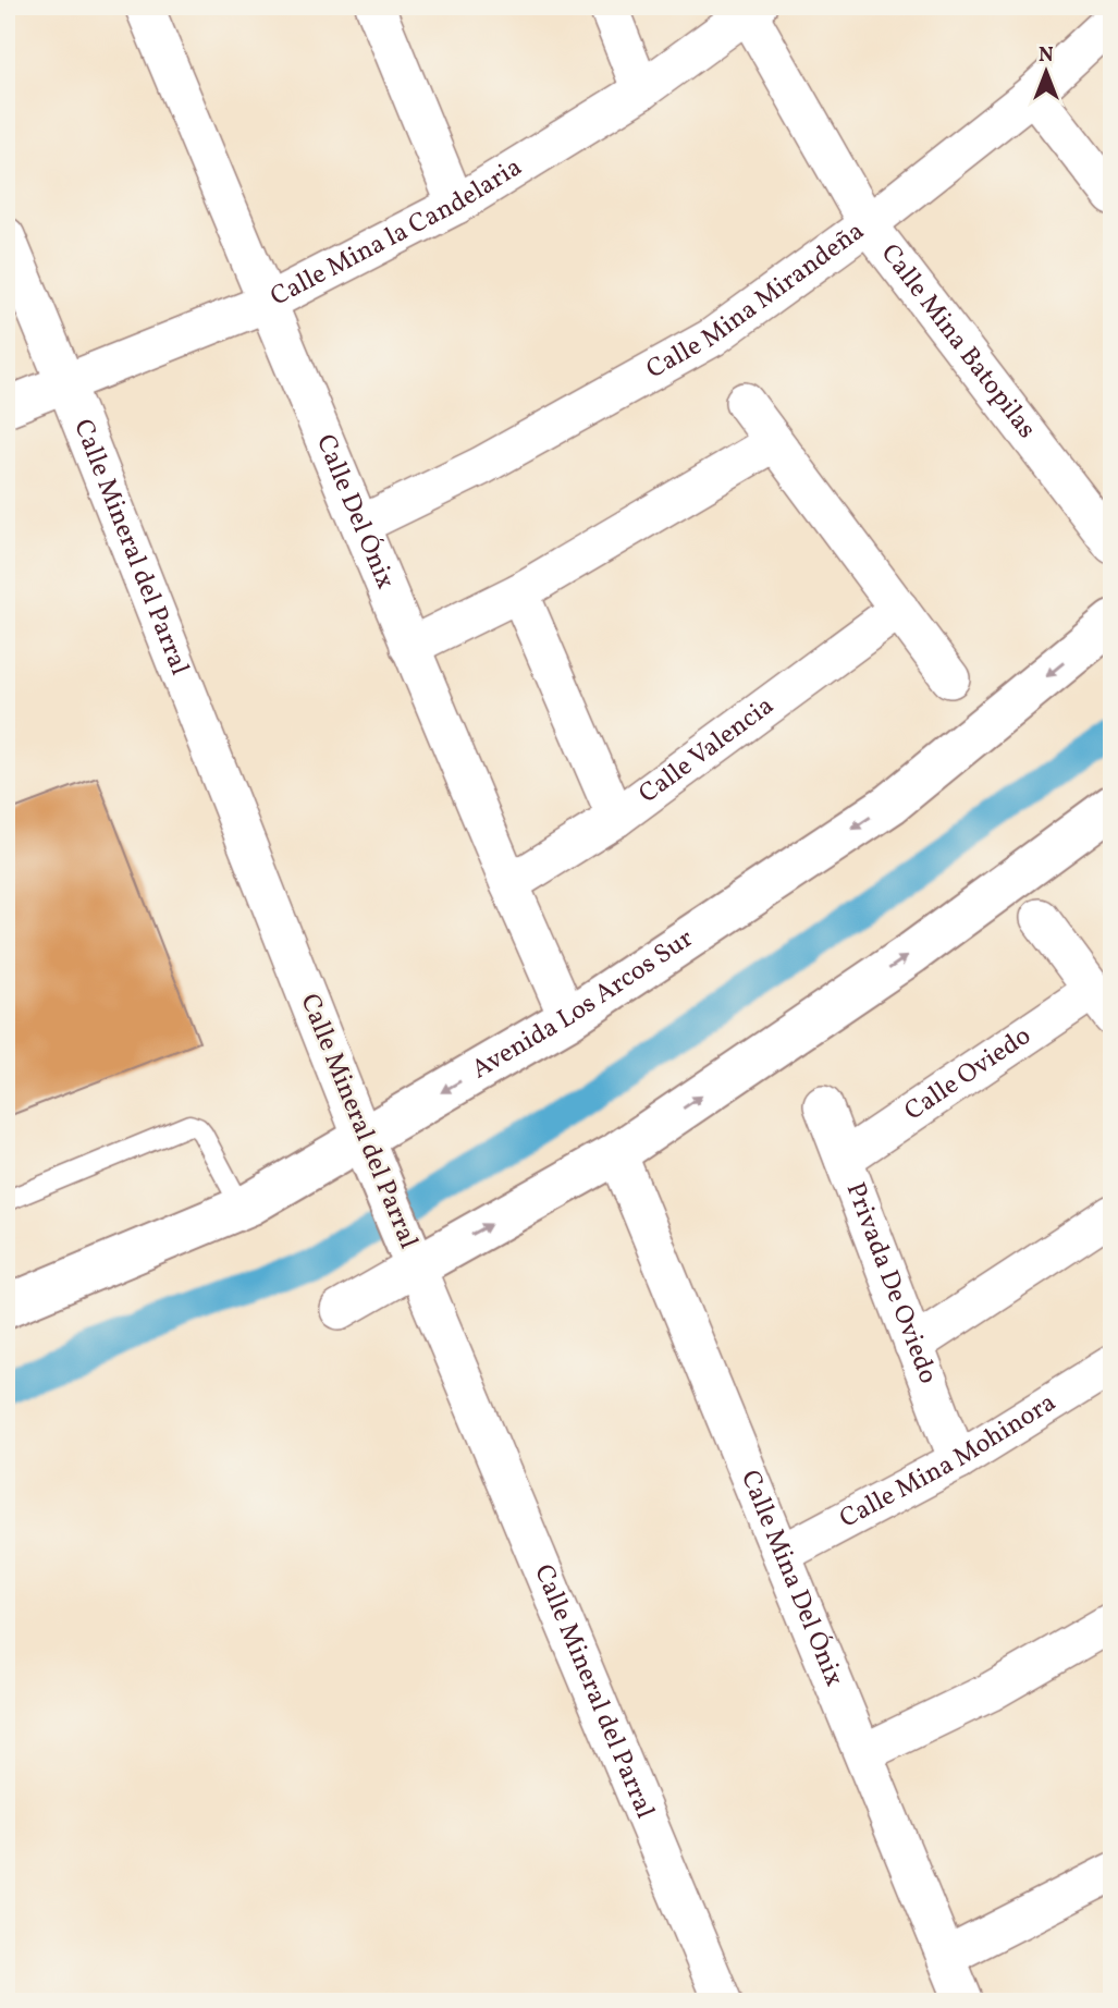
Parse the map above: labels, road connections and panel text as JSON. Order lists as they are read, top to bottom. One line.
{"streets":{"street":["Calle Mina la Candelaria","Calle Mina Mirandeña","Calle Mina Batopilas","Calle Del Ónix","Calle Mineral del Parral","Calle Valencia","Avenida Los Arcos Sur","Calle Oviedo","Privada De Oviedo","Calle Mina Mohinora","Calle Mina Del Ónix"]},"crossings":[["Calle Mina la Candelaria","Calle Mina Batopilas"],["Calle Mina la Candelaria","Calle Del Ónix"],["Calle Mina la Candelaria","Calle Mineral del Parral"],["Calle Mina Mirandeña","Calle Mina Batopilas"],["Calle Mina Mirandeña","Calle Del Ónix"],["Calle Del Ónix","Calle Valencia"],["Calle Del Ónix","Avenida Los Arcos Sur"],["Calle Mineral del Parral","Avenida Los Arcos Sur"],["Calle Oviedo","Privada De Oviedo"],["Privada De Oviedo","Calle Mina Mohinora"],["Calle Mina Mohinora","Calle Mina Del Ónix"]],"north":"top"}
